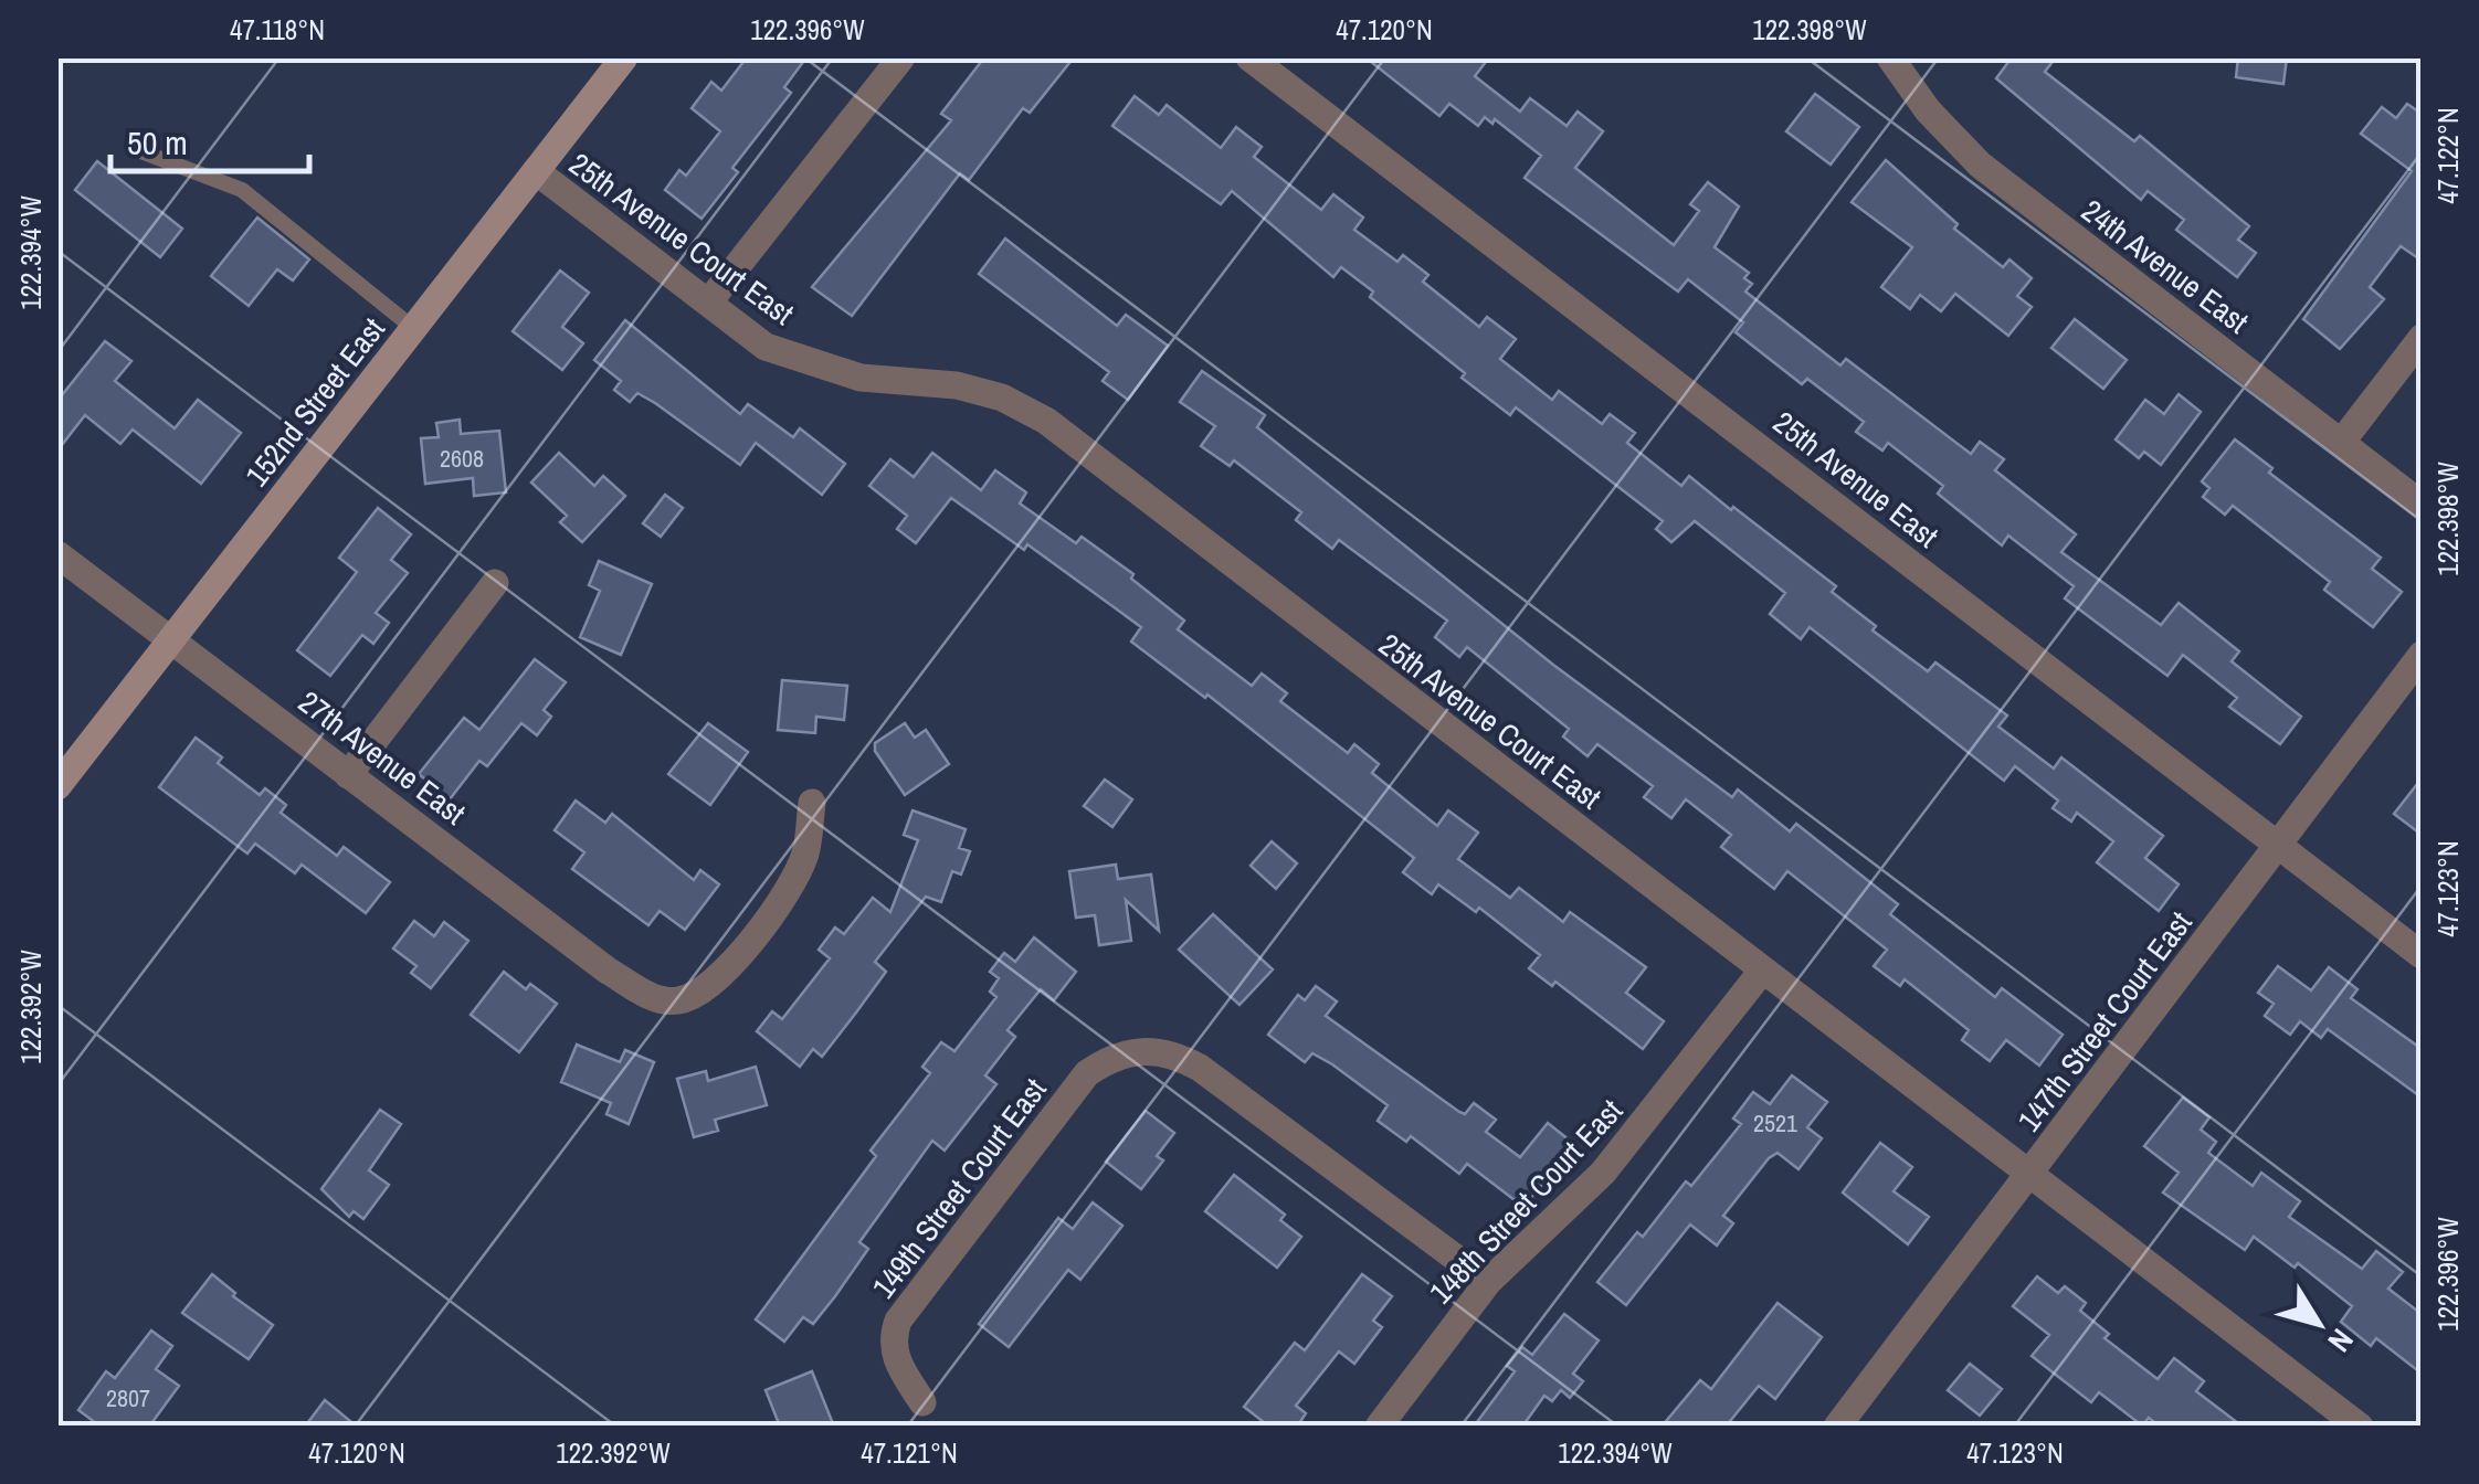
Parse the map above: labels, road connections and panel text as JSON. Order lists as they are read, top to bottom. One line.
{"streets":{"main road":["152nd Street East"],"street":["25th Avenue Court East","24th Avenue East","25th Avenue East","27th Avenue East","147th Street Court East","149th Street Court East","148th Street Court East"]},"crossings":[["25th Avenue Court East","152nd Street East"],["25th Avenue Court East","147th Street Court East"],["25th Avenue Court East","148th Street Court East"],["152nd Street East","27th Avenue East"],["25th Avenue East","147th Street Court East"],["149th Street Court East","148th Street Court East"]],"house_numbers":["2608","2521","2807"],"scale_bar":"50 m","north":"bottom right","coordinates":["47.118°N","122.396°W","47.120°N","122.398°W","47.122°N","122.394°W","47.123°N","122.392°W","47.121°N"]}
